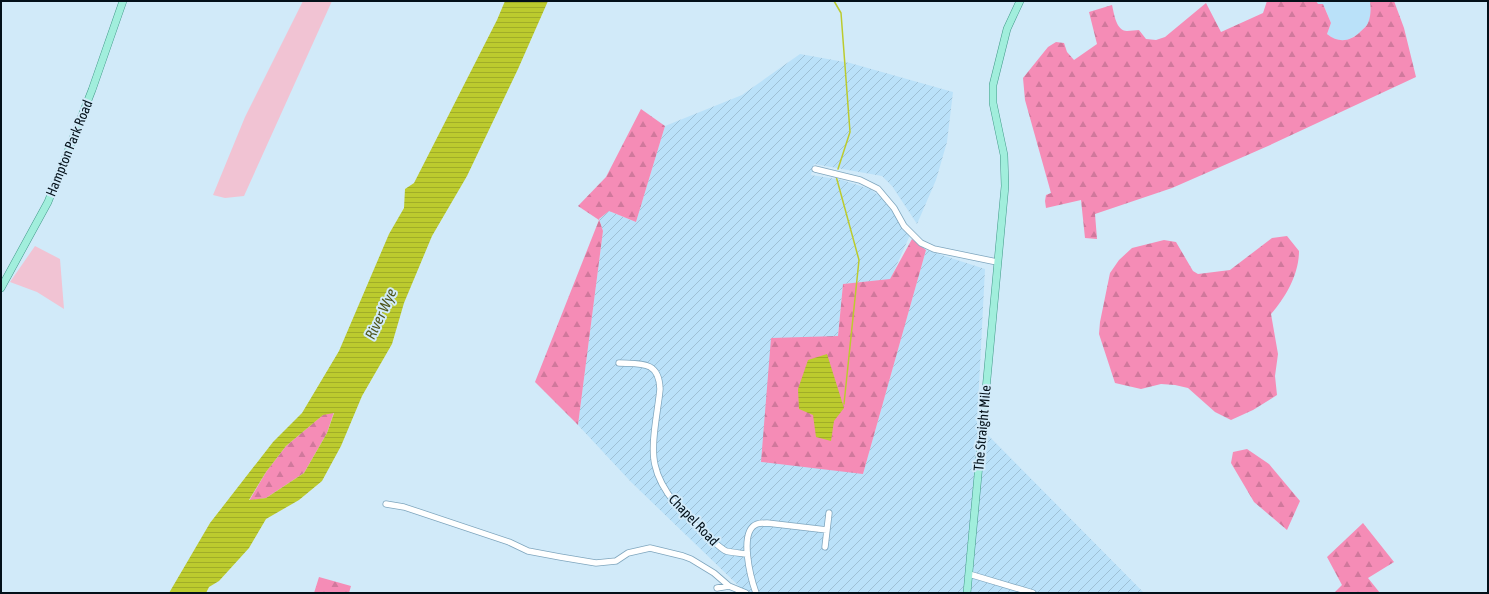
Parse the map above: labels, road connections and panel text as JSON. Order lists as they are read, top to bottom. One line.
{"streets":{"main road":["Hampton Park Road","The Straight Mile"],"street":["Chapel Road"]},"water":["River Wye"]}
